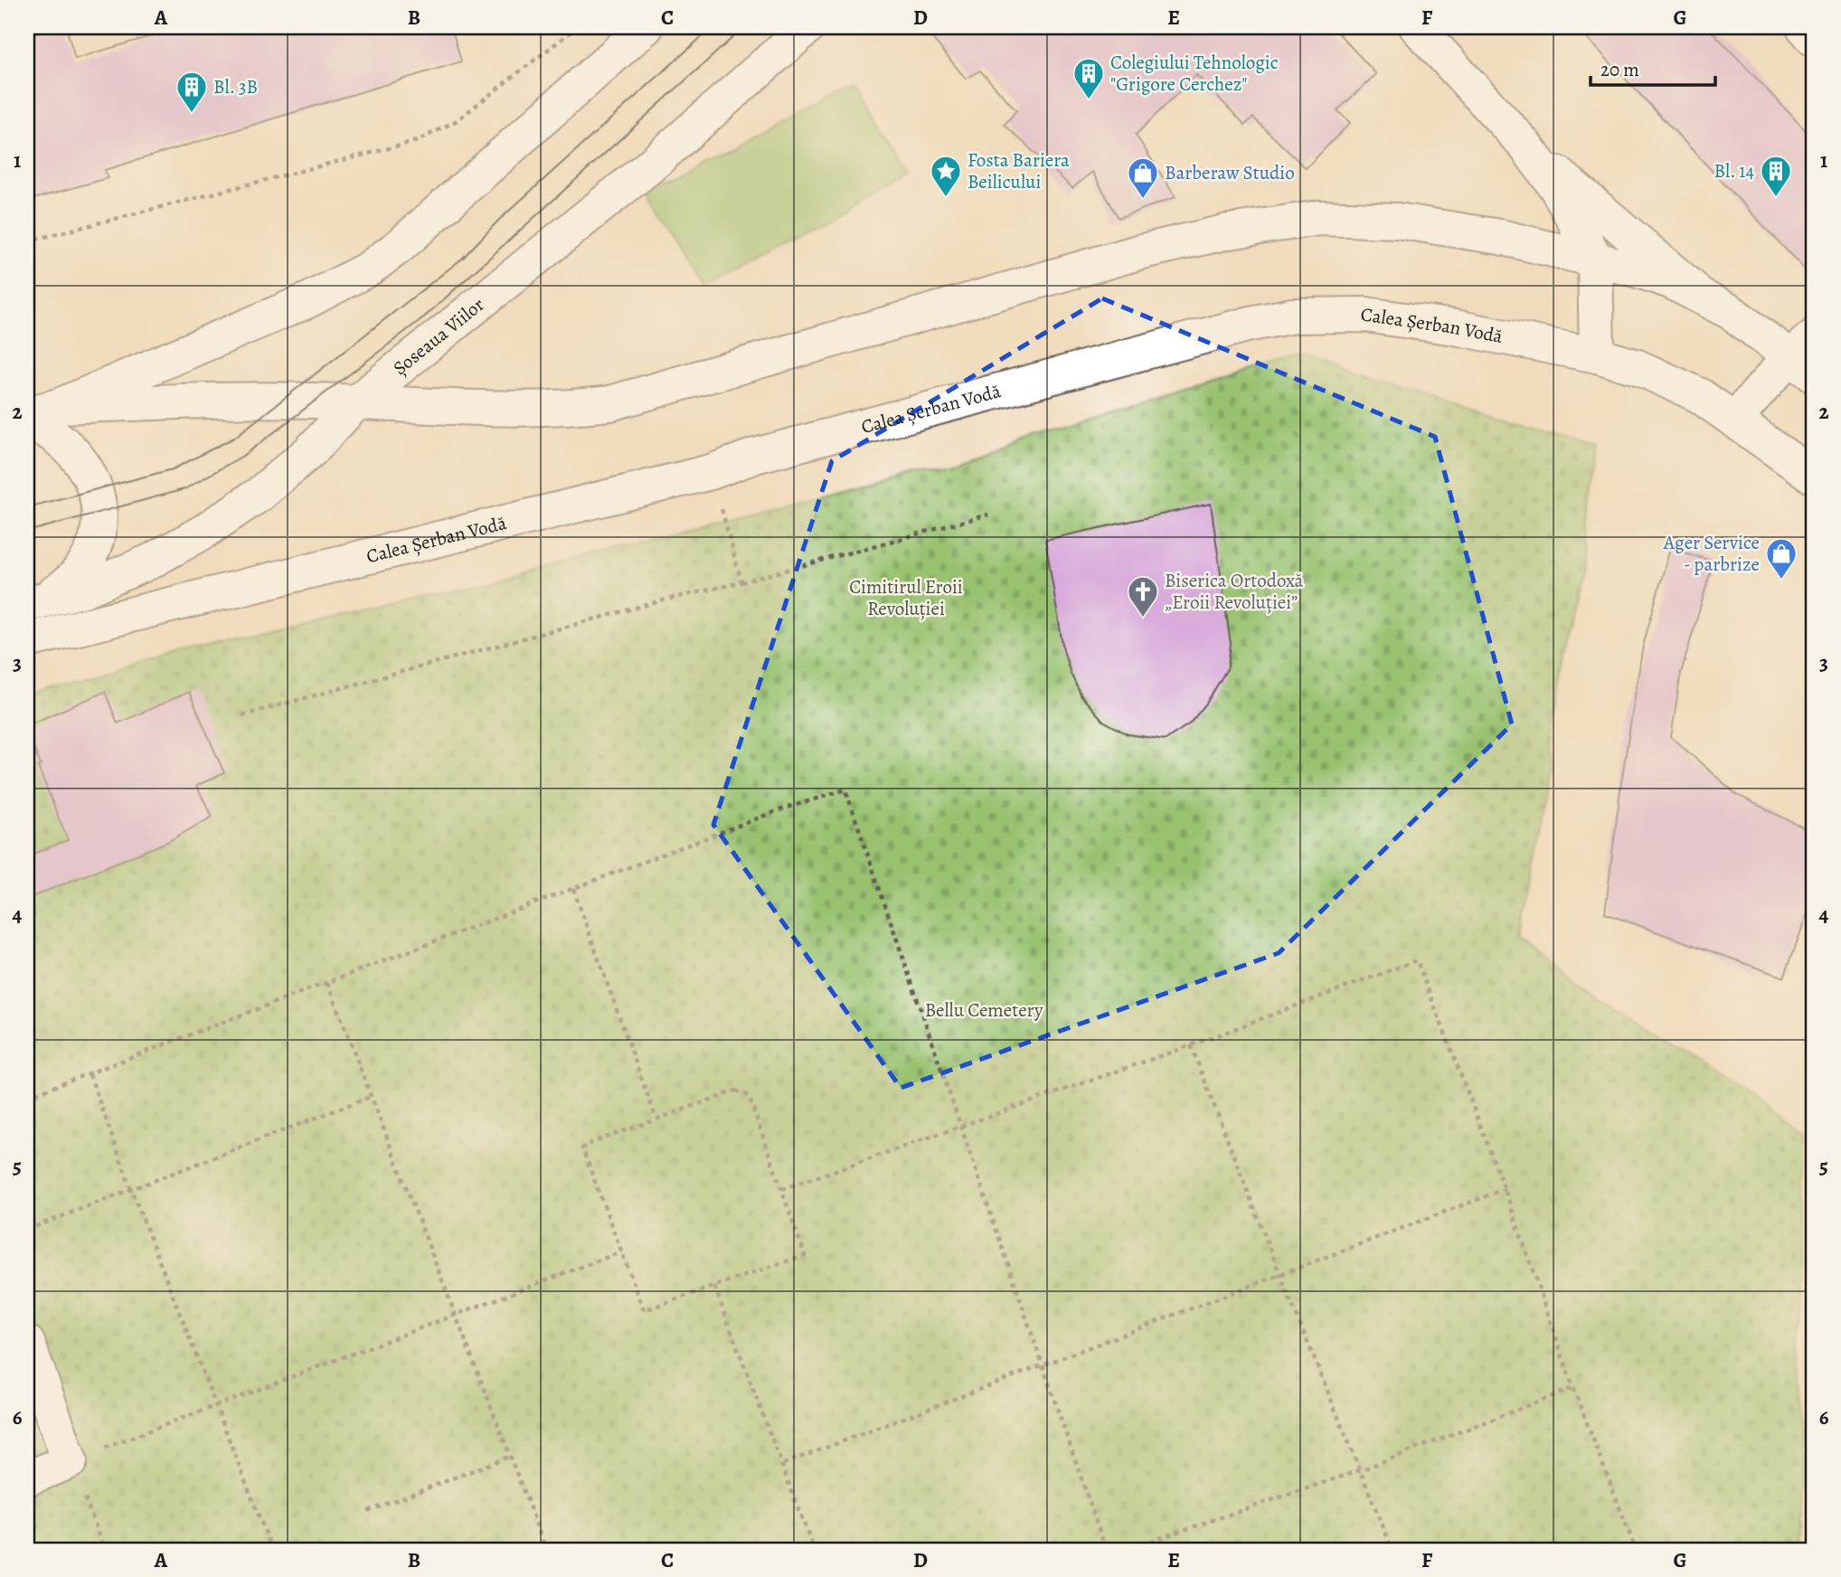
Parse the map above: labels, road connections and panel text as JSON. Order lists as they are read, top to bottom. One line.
{"streets":{"main road":["Calea Șerban Vodă","Șoseaua Viilor"]},"parks":["Cimitirul Eroii Revoluției","Bellu Cemetery"],"places":{"building":["Colegiului Tehnologic \"Grigore Cerchez\"","Bl. 3B","Bl. 14"],"place":["Fosta Bariera Beilicului"],"shop":["Barberaw Studio","Ager Service - parbrize"],"church":["Biserica Ortodoxă „Eroii Revoluției”"]},"scale_bar":"20 m","grid":{"columns":["A","B","C","D","E","F","G"],"rows":["1","2","3","4","5","6"]}}
